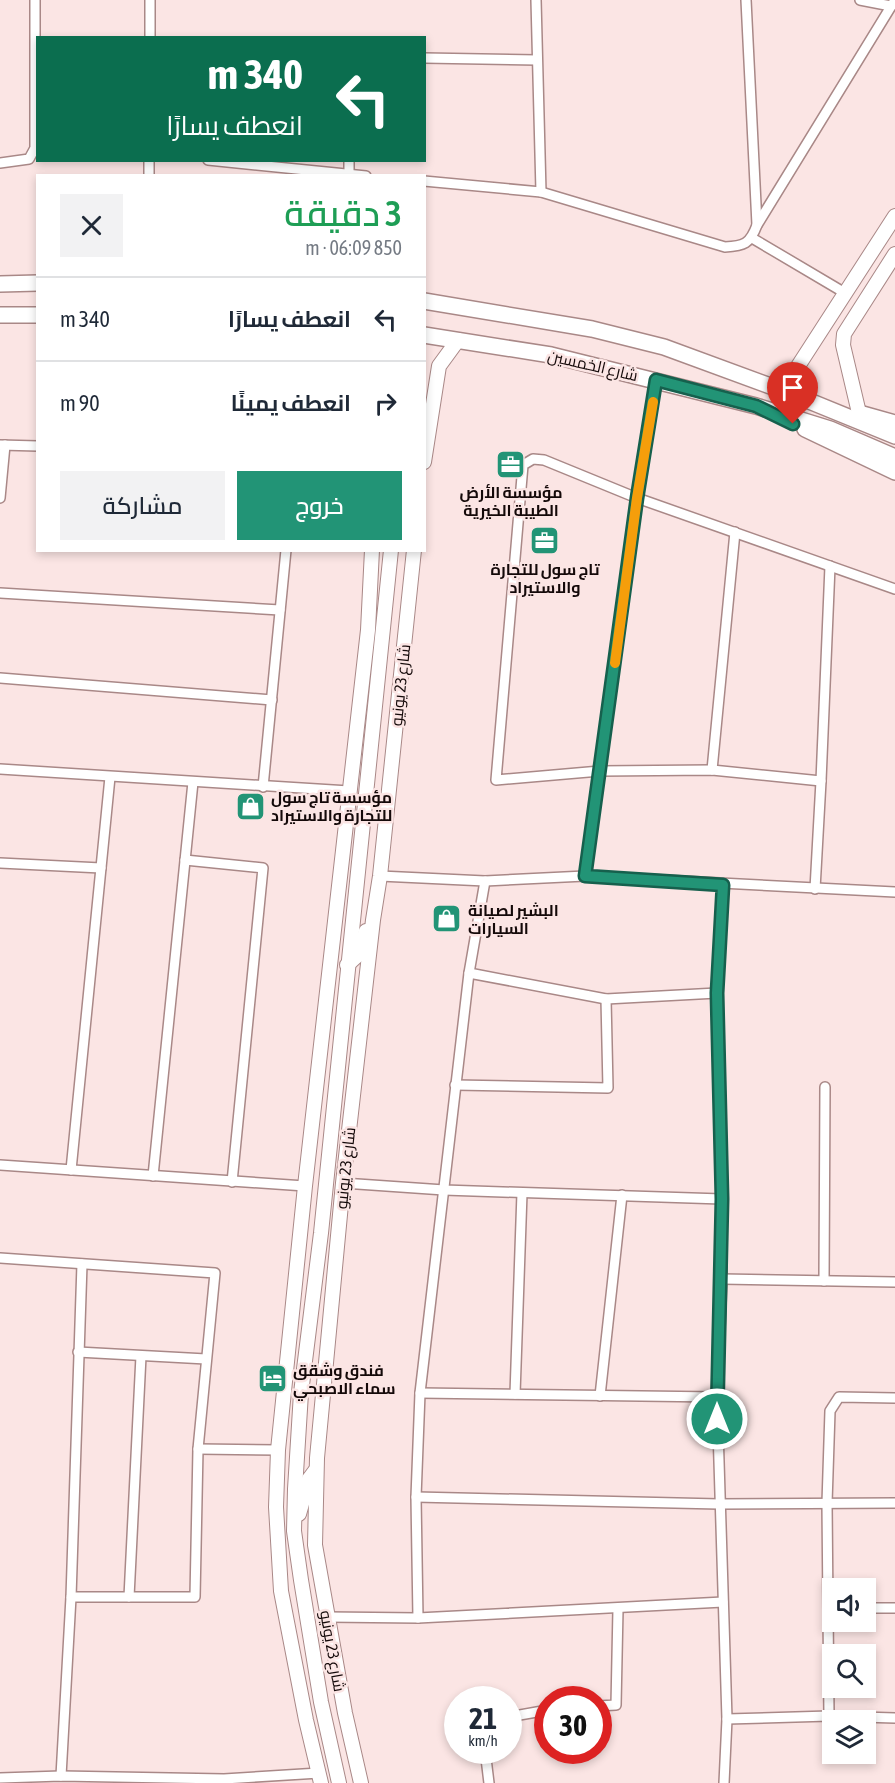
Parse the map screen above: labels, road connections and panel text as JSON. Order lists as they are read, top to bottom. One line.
{"streets":{"main road":["شارع الخمسين"],"street":["شارع 23 يونيو"]},"places":{"office":["مؤسسة الأرض الطيبة الخيرية","تاج سول للتجارة والاستيراد"],"shop":["مؤسسة تاج سول للتجارة والاستيراد","البشير لصيانة السيارات"],"hotel":["فندق وشقق سماء الاصبحي"]},"page":{"turn":["340 m","انعطف يسارًا"],"heading":["3 دقيقة","850 m · 06:09"],"list":[{"name":"انعطف يسارًا","value":"340 m"},{"name":"انعطف يمينًا","value":"90 m"}],"buttons":["خروج","مشاركة"],"speed":"21 km/h","limit":"30"}}
